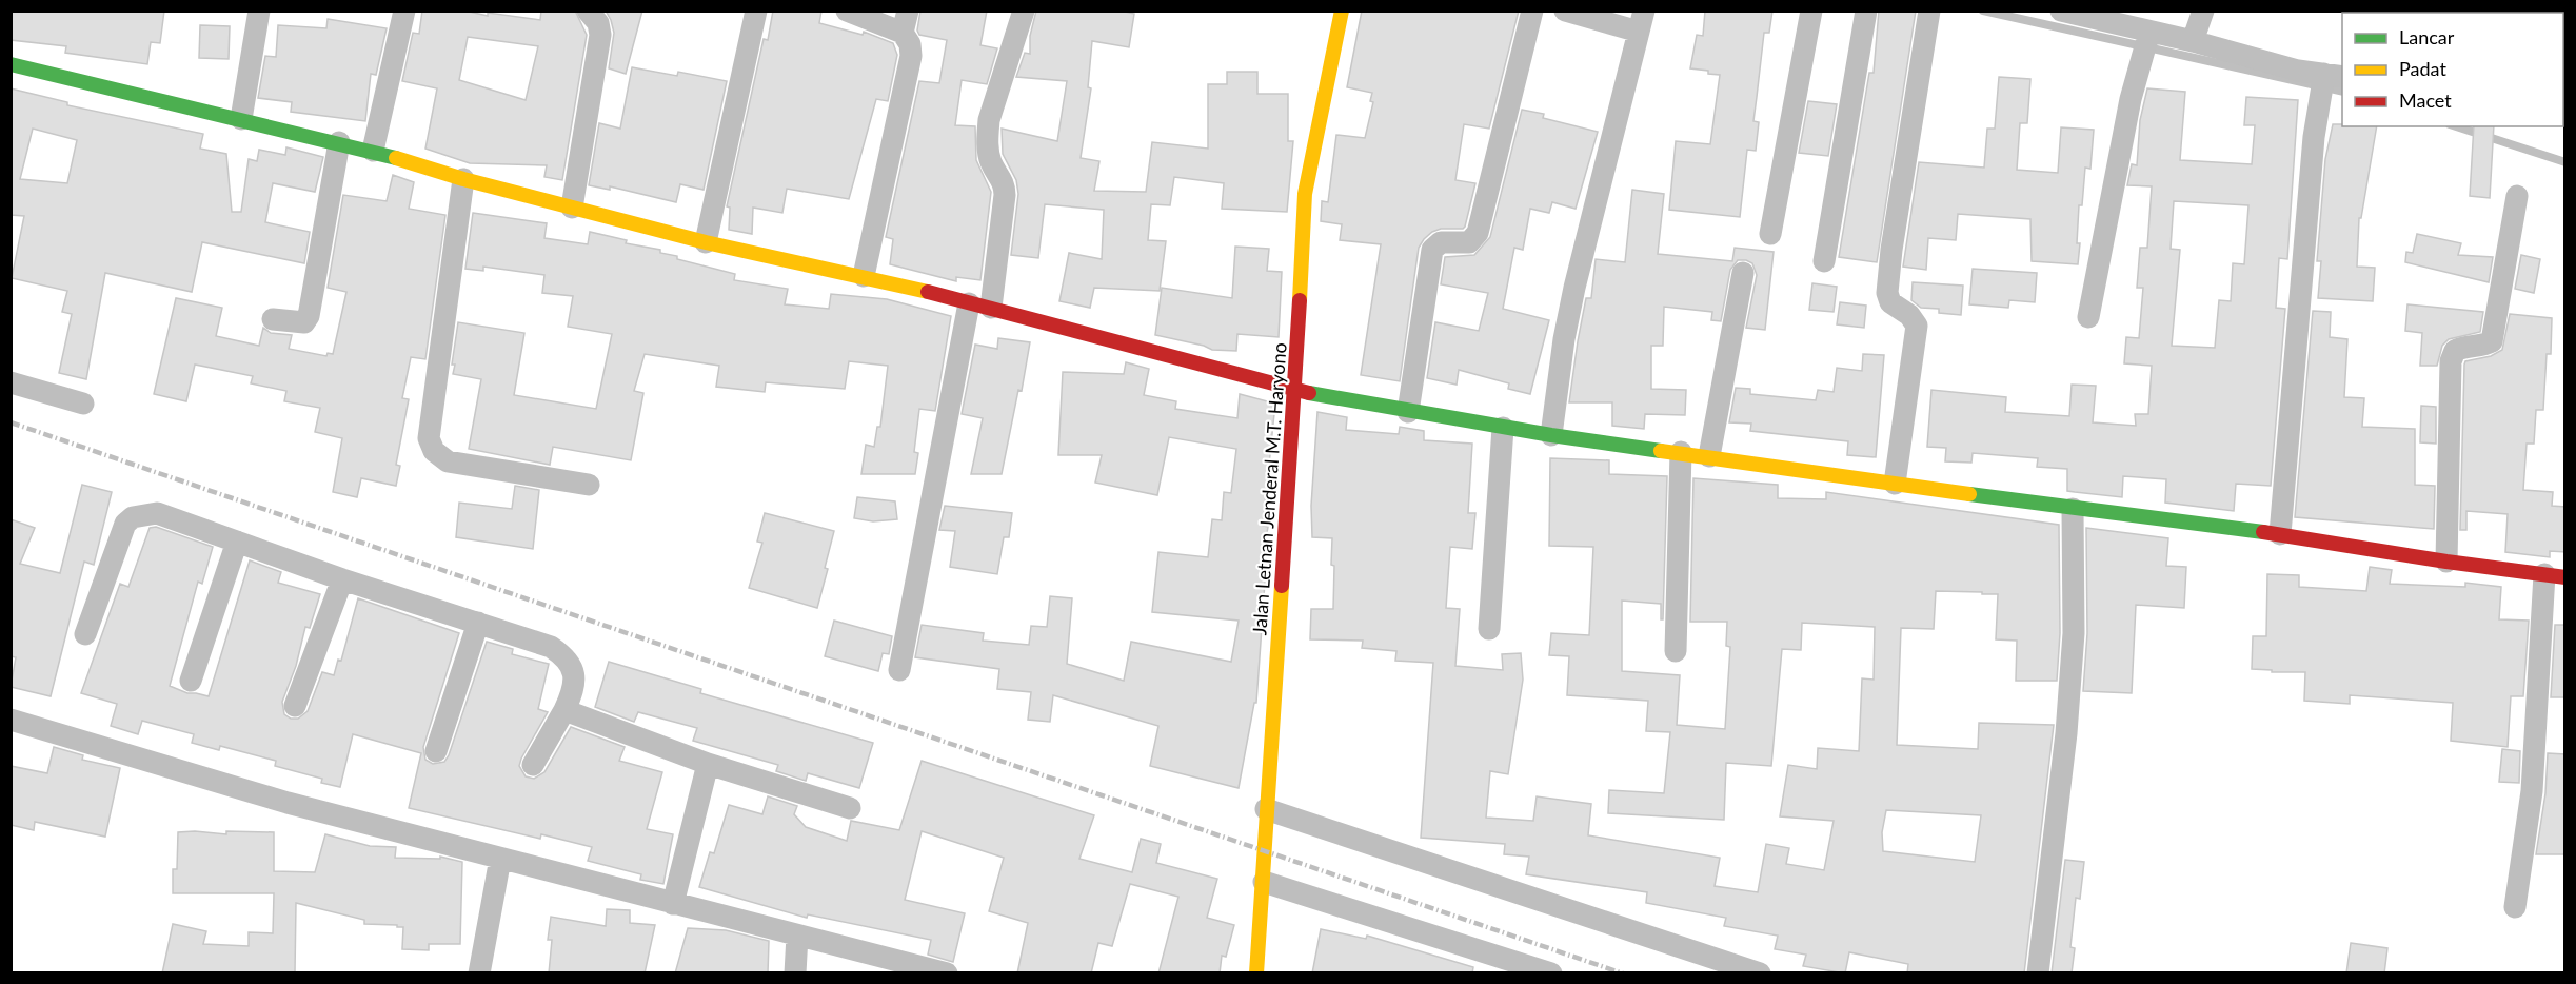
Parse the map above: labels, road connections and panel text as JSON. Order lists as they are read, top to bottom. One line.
{"streets":{"street":["Jalan Letnan Jenderal M.T. Haryono"]},"legend":["Lancar","Padat","Macet"]}
